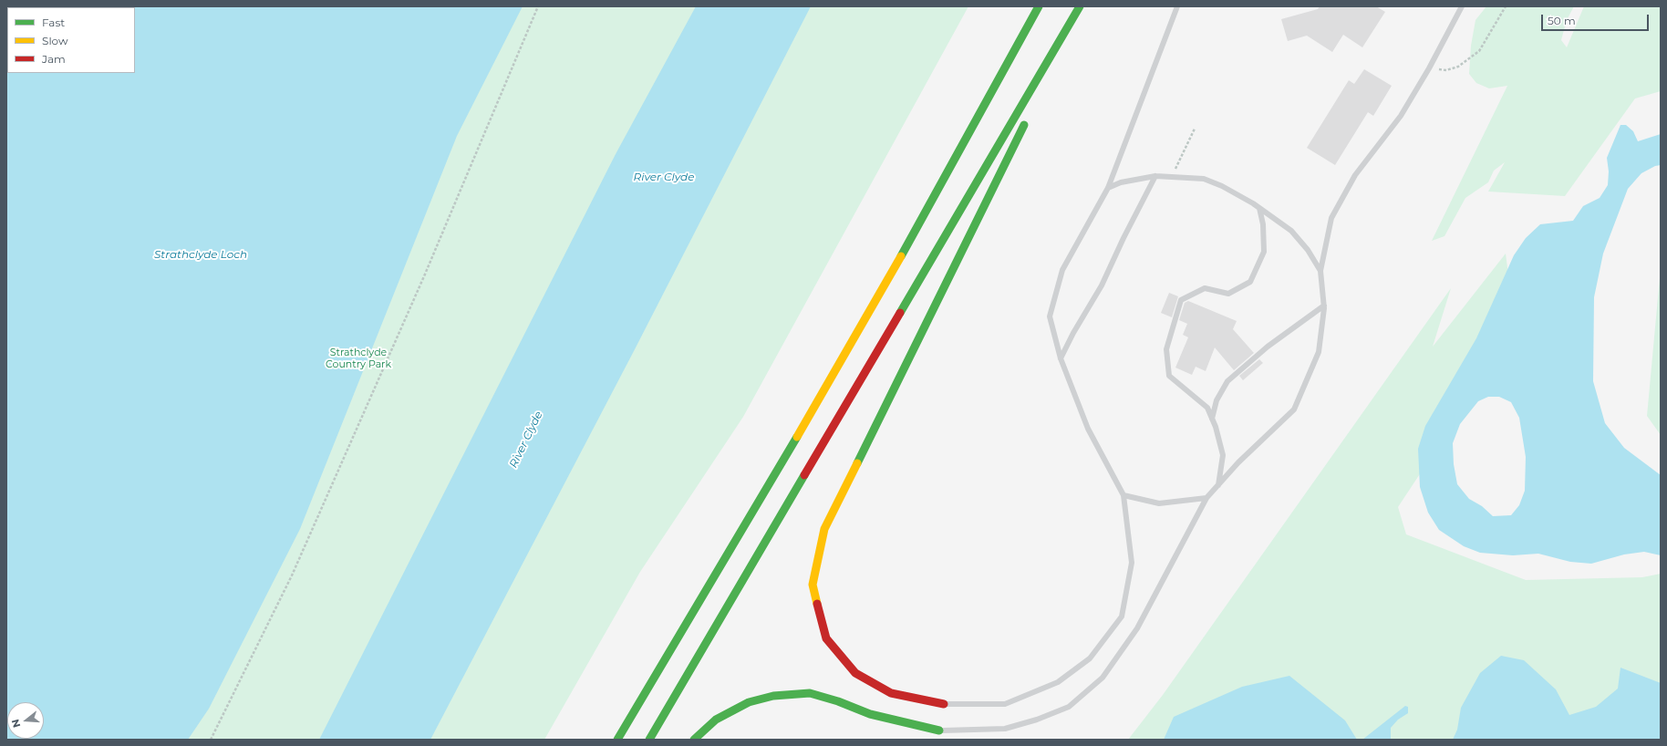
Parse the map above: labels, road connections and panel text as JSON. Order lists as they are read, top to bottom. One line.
{"water":["River Clyde","Strathclyde Loch"],"parks":["Strathclyde Country Park"],"legend":["Fast","Slow","Jam"],"scale_bar":"50 m","north":"left"}
